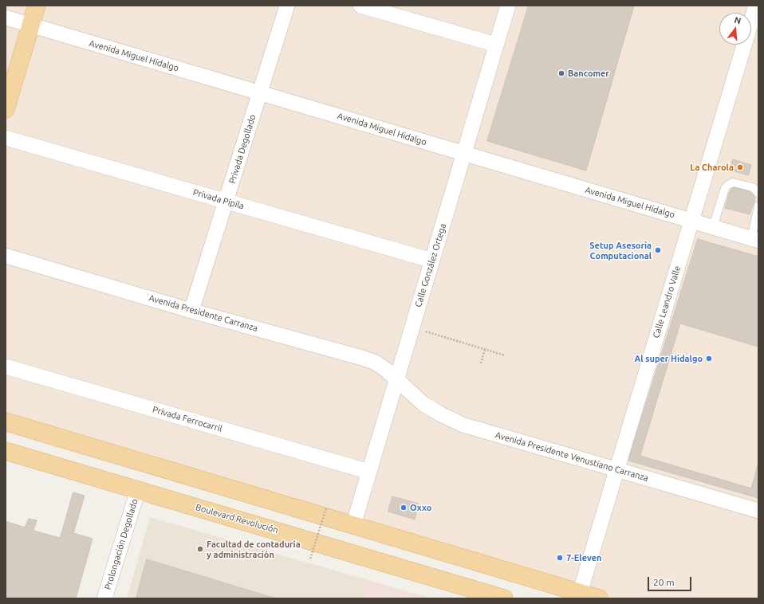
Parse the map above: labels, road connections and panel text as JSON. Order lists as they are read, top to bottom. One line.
{"streets":{"main road":["Boulevard Revolución"],"street":["Avenida Miguel Hidalgo","Privada Degollado","Privada Pípila","Calle González Ortega","Calle Leandro Valle","Avenida Presidente Carranza","Privada Ferrocarril","Avenida Presidente Venustiano Carranza","Prolongación Degollado"]},"crossings":[["Avenida Miguel Hidalgo","Privada Degollado"],["Avenida Miguel Hidalgo","Calle González Ortega"],["Avenida Miguel Hidalgo","Calle Leandro Valle"],["Privada Degollado","Privada Pípila"],["Privada Degollado","Avenida Presidente Carranza"],["Privada Pípila","Calle González Ortega"],["Calle González Ortega","Avenida Presidente Carranza"],["Calle González Ortega","Privada Ferrocarril"],["Calle González Ortega","Avenida Presidente Venustiano Carranza"],["Calle Leandro Valle","Avenida Presidente Venustiano Carranza"],["Avenida Presidente Carranza","Avenida Presidente Venustiano Carranza"],["Boulevard Revolución","Prolongación Degollado"]],"places":["Bancomer","La Charola","Setup Asesoria Computacional","Al super Hidalgo","Oxxo","Facultad de contaduría y administración","7-Eleven"],"scale_bar":"20 m","north":"top"}
